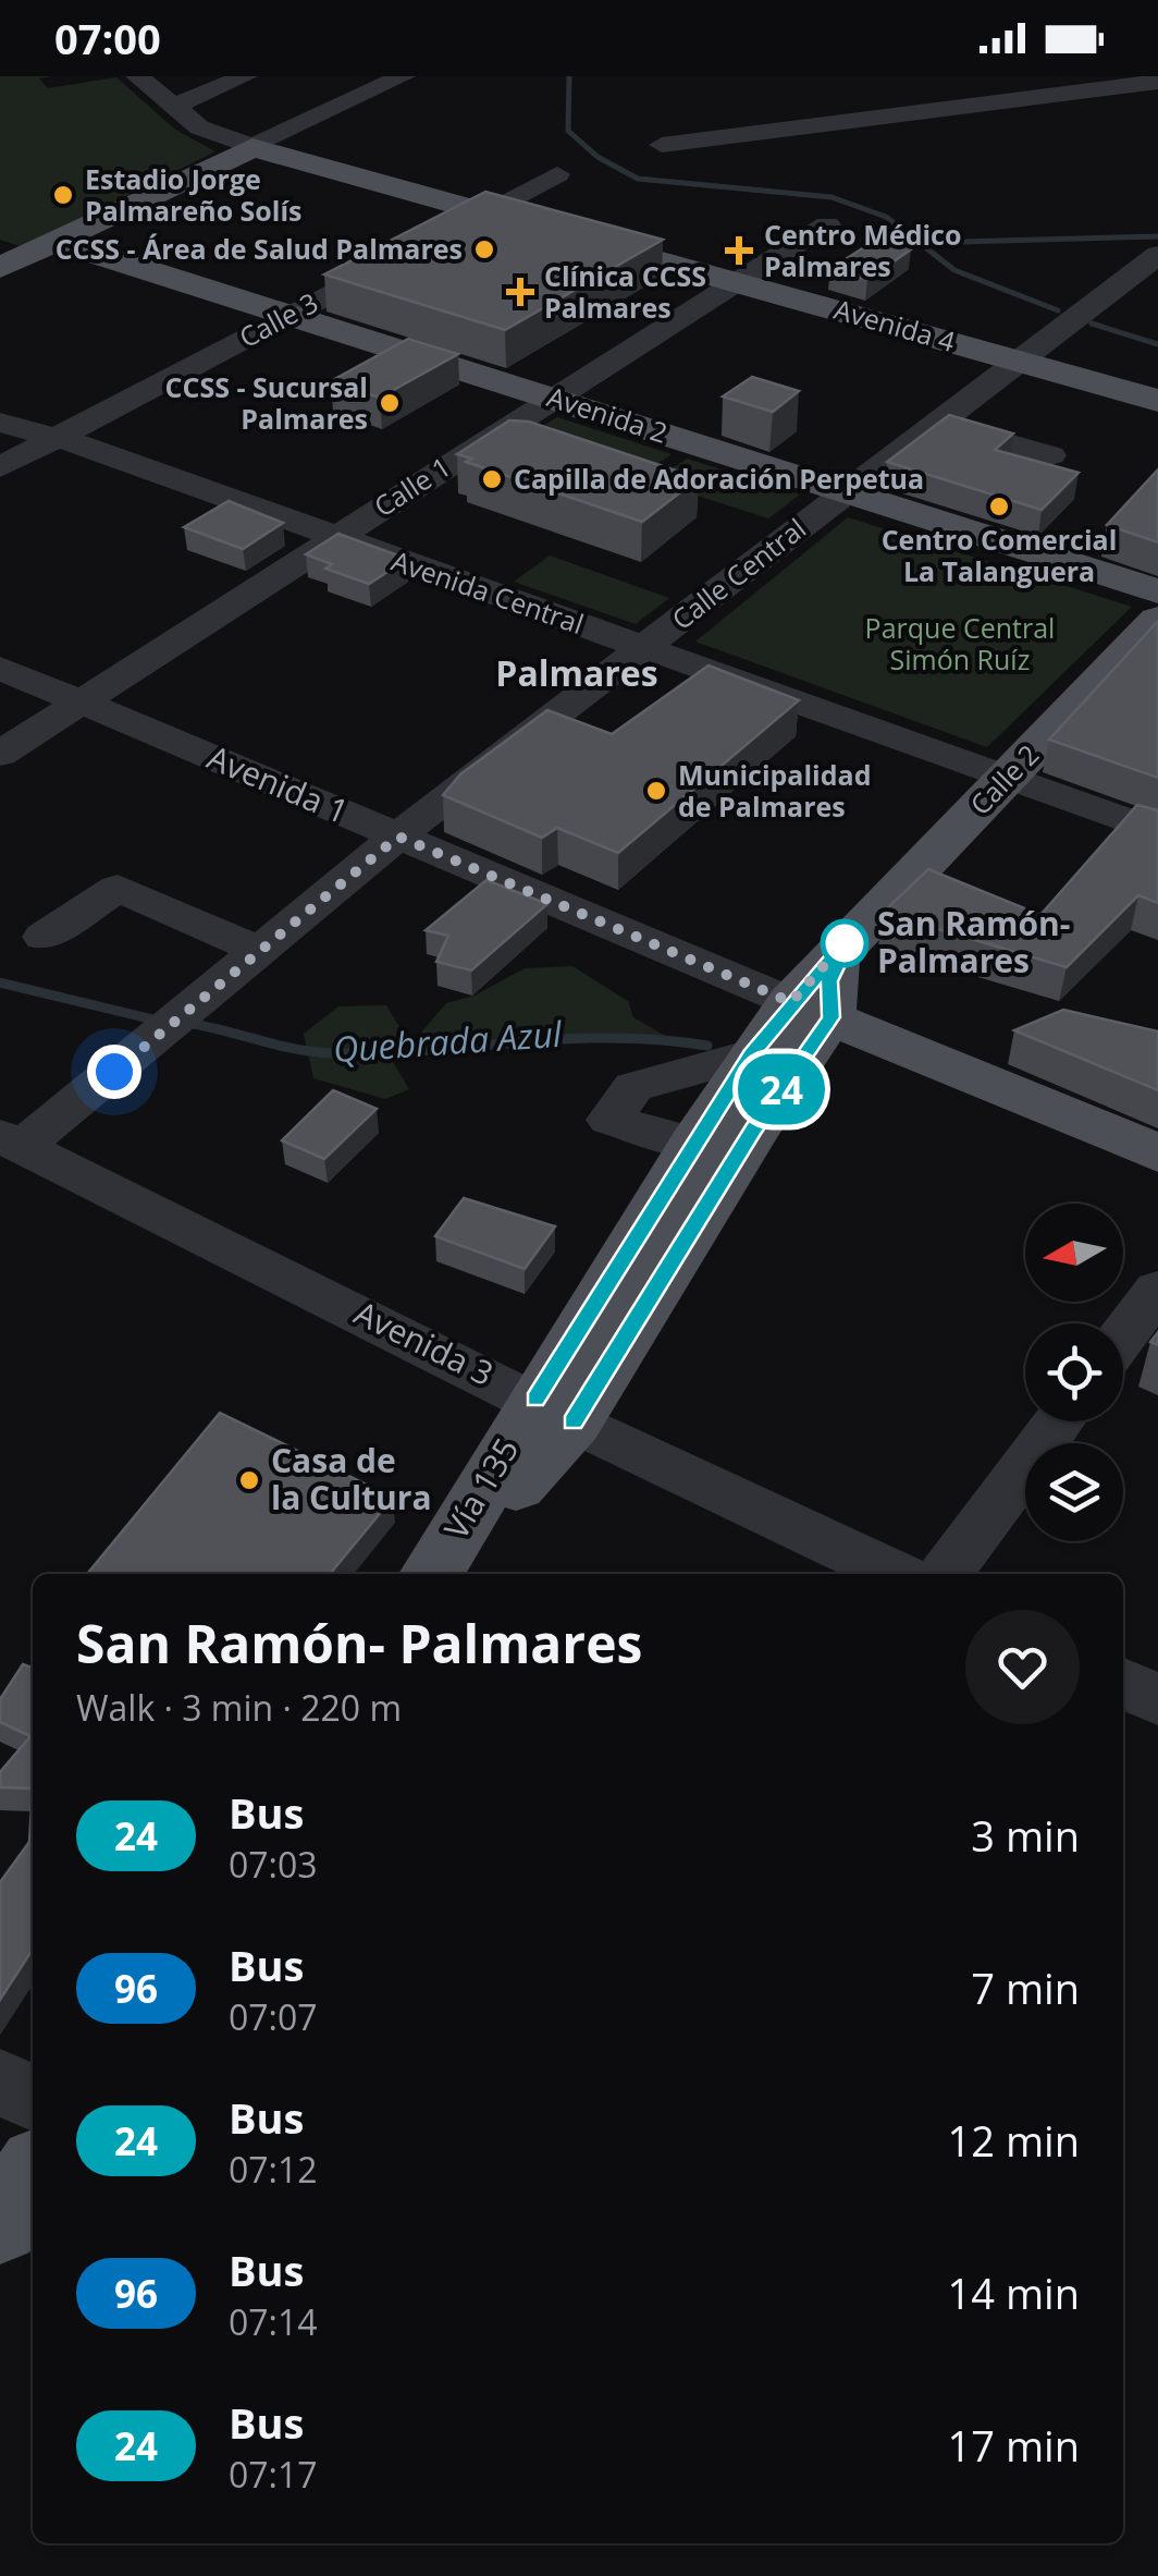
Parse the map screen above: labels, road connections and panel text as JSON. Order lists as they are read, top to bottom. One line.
{"streets":{"main road":["Avenida 4","Avenida 2","Calle 2","Avenida 1","Vía 135"],"street":["Calle 3","Calle 1","Calle Central","Avenida Central","Avenida 3"]},"crossings":[["Calle 3","Avenida 4"],["Calle 3","Avenida 2"],["Calle 3","Avenida Central"],["Avenida 4","Calle 1"],["Avenida 4","Calle Central"],["Avenida 2","Calle 1"],["Avenida 2","Calle Central"],["Calle 1","Avenida Central"],["Calle 1","Avenida 1"],["Calle Central","Avenida Central"],["Calle Central","Avenida 1"],["Calle Central","Avenida 3"],["Avenida Central","Calle 2"],["Calle 2","Avenida 1"],["Calle 2","Avenida 3"],["Calle 2","Vía 135"],["Avenida 3","Vía 135"]],"districts":["Palmares"],"water":["Quebrada Azul"],"parks":["Parque Central Simón Ruíz"],"places":{"other":["Estadio Jorge Palmareño Solís","CCSS - Área de Salud Palmares","CCSS - Sucursal Palmares","Capilla de Adoración Perpetua","Centro Comercial La Talanguera","Municipalidad de Palmares","San Ramón- Palmares","Casa de la Cultura"],"health":["Centro Médico Palmares","Clínica CCSS Palmares"]},"lines":["bus line 24"],"north":"left","page":{"status":"07:00","on_map":"24","heading":["San Ramón- Palmares","Walk · 3 min · 220 m"],"list":[{"mark":"24","name":"Bus","note":"07:03","value":"3 min"},{"mark":"96","name":"Bus","note":"07:07","value":"7 min"},{"mark":"24","name":"Bus","note":"07:12","value":"12 min"},{"mark":"96","name":"Bus","note":"07:14","value":"14 min"},{"mark":"24","name":"Bus","note":"07:17","value":"17 min"}]}}
